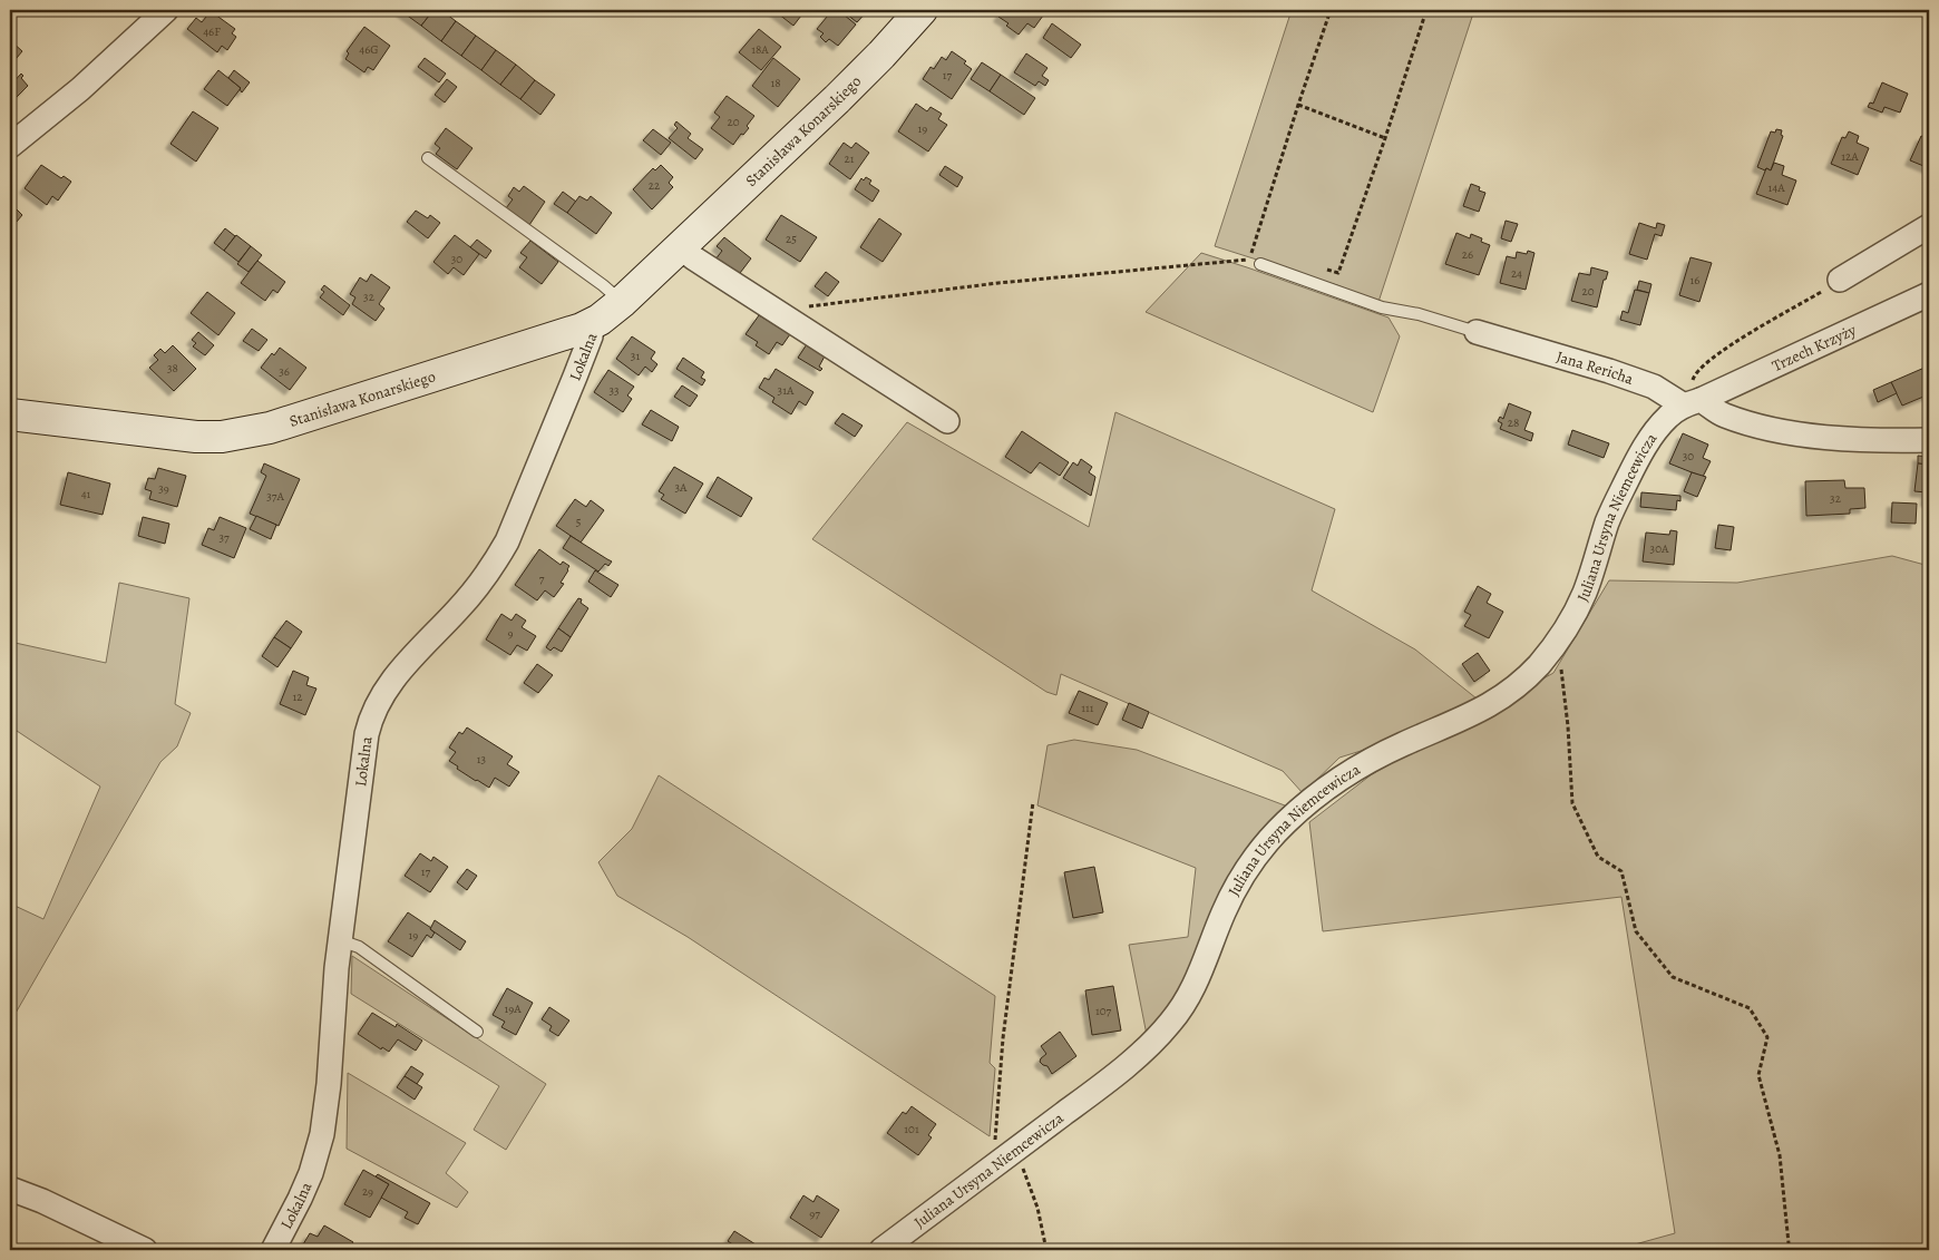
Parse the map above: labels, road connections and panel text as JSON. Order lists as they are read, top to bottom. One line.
{"streets":{"street":["Stanisława Konarskiego","Trzech Krzyży","Lokalna","Jana Rericha","Juliana Ursyna Niemcewicza"]},"crossings":[["Stanisława Konarskiego","Lokalna"],["Trzech Krzyży","Jana Rericha"],["Trzech Krzyży","Juliana Ursyna Niemcewicza"],["Jana Rericha","Juliana Ursyna Niemcewicza"]],"house_numbers":["46F","46G","18A","17","18","20","19","12A","21","22","14A","25","26","30","24","16","20","32","31","38","36","33","31A","28","30","3A","39","41","37A","32","5","37","30A","7","9","12","111","13","17","19","19A","107","101","29","97"]}
